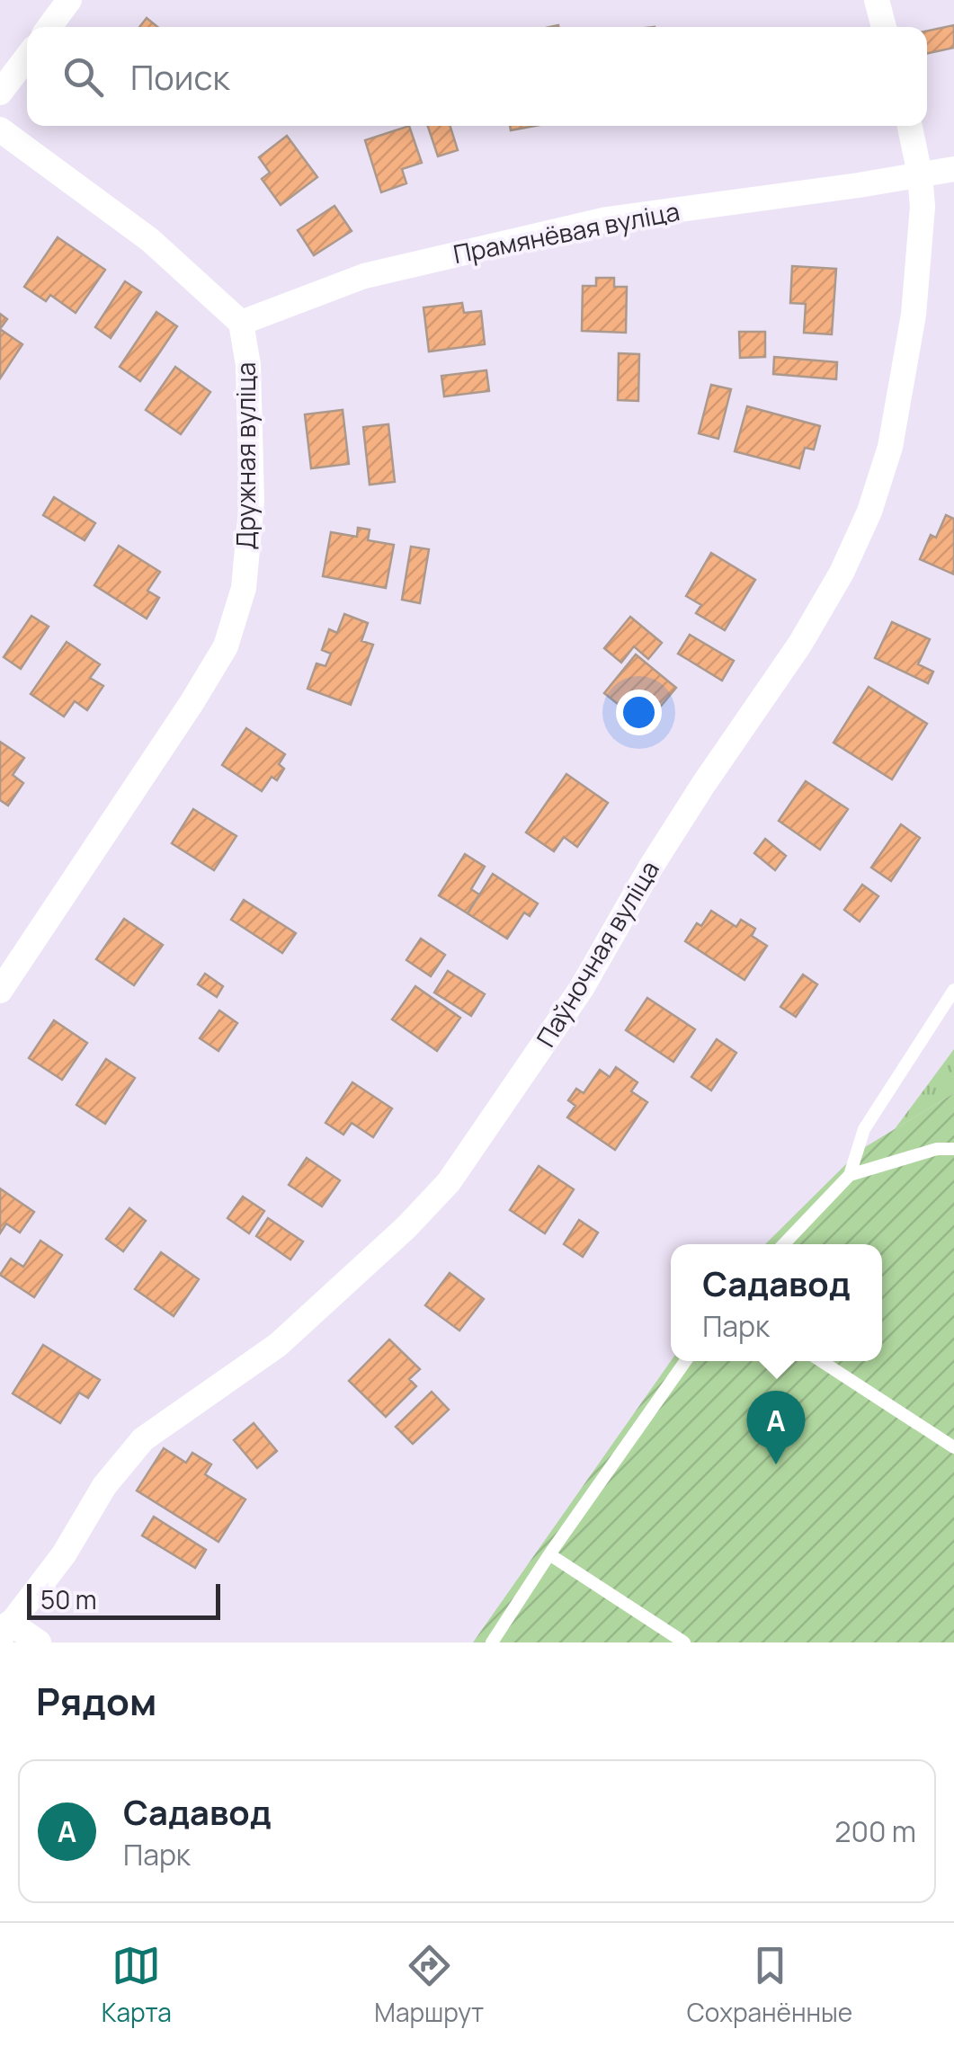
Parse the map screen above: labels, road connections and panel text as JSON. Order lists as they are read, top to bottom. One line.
{"streets":{"street":["Прамянёвая вуліца","Дружная вуліца","Паўночная вуліца"]},"crossings":[["Прамянёвая вуліца","Дружная вуліца"],["Прамянёвая вуліца","Паўночная вуліца"]],"scale_bar":"50 m","page":{"search":"Поиск","popup":["Садавод","Парк"],"pins":"A","scale":"50 m","heading":"Рядом","list":[{"mark":"A","name":"Садавод","note":"Парк","value":"200 m"}],"nav":["Карта","Маршрут","Сохранённые"]}}
